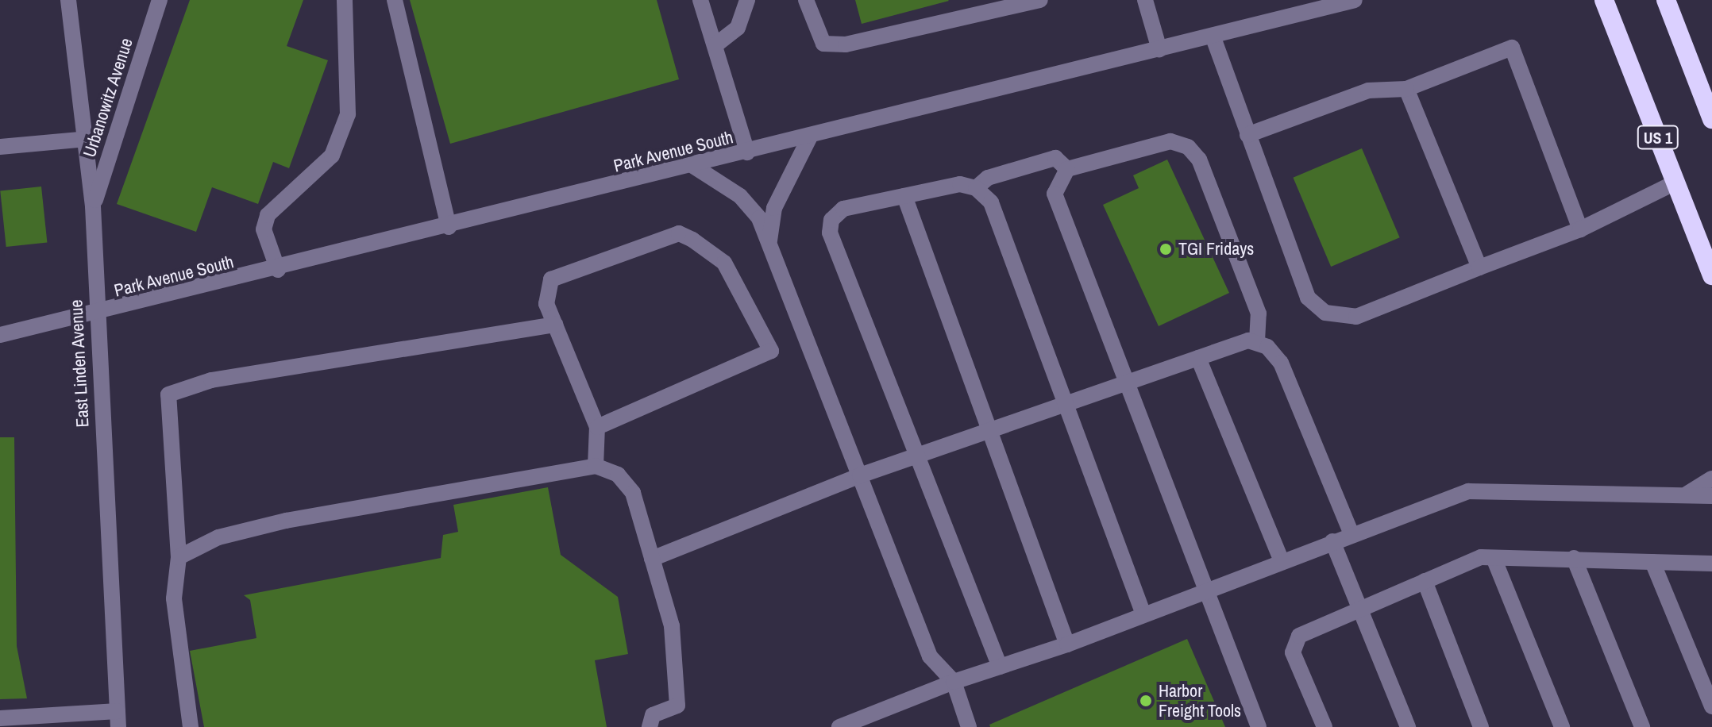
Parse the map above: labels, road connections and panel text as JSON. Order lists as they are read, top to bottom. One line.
{"streets":{"highway":["US 1"],"street":["Urbanowitz Avenue","Park Avenue South","East Linden Avenue"]},"crossings":[["Urbanowitz Avenue","East Linden Avenue"],["Park Avenue South","East Linden Avenue"]],"places":["TGI Fridays","Harbor Freight Tools"]}
